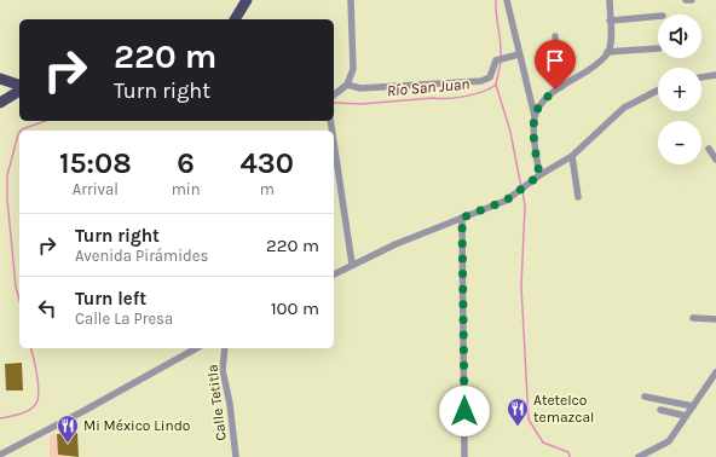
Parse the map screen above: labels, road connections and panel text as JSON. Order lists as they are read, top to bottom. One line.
{"streets":{"street":["Calle Tetitla"]},"water":["Río San Juan"],"places":{"restaurant":["Atetelco temazcal","Mi México Lindo"]},"page":{"map_buttons":["+","−"],"turn":["220 m","Turn right"],"eta":["15:08","Arrival","6","min","430","m"],"list":[{"name":"Turn right","note":"Avenida Pirámides","value":"220 m"},{"name":"Turn left","note":"Calle La Presa","value":"100 m"}]}}
